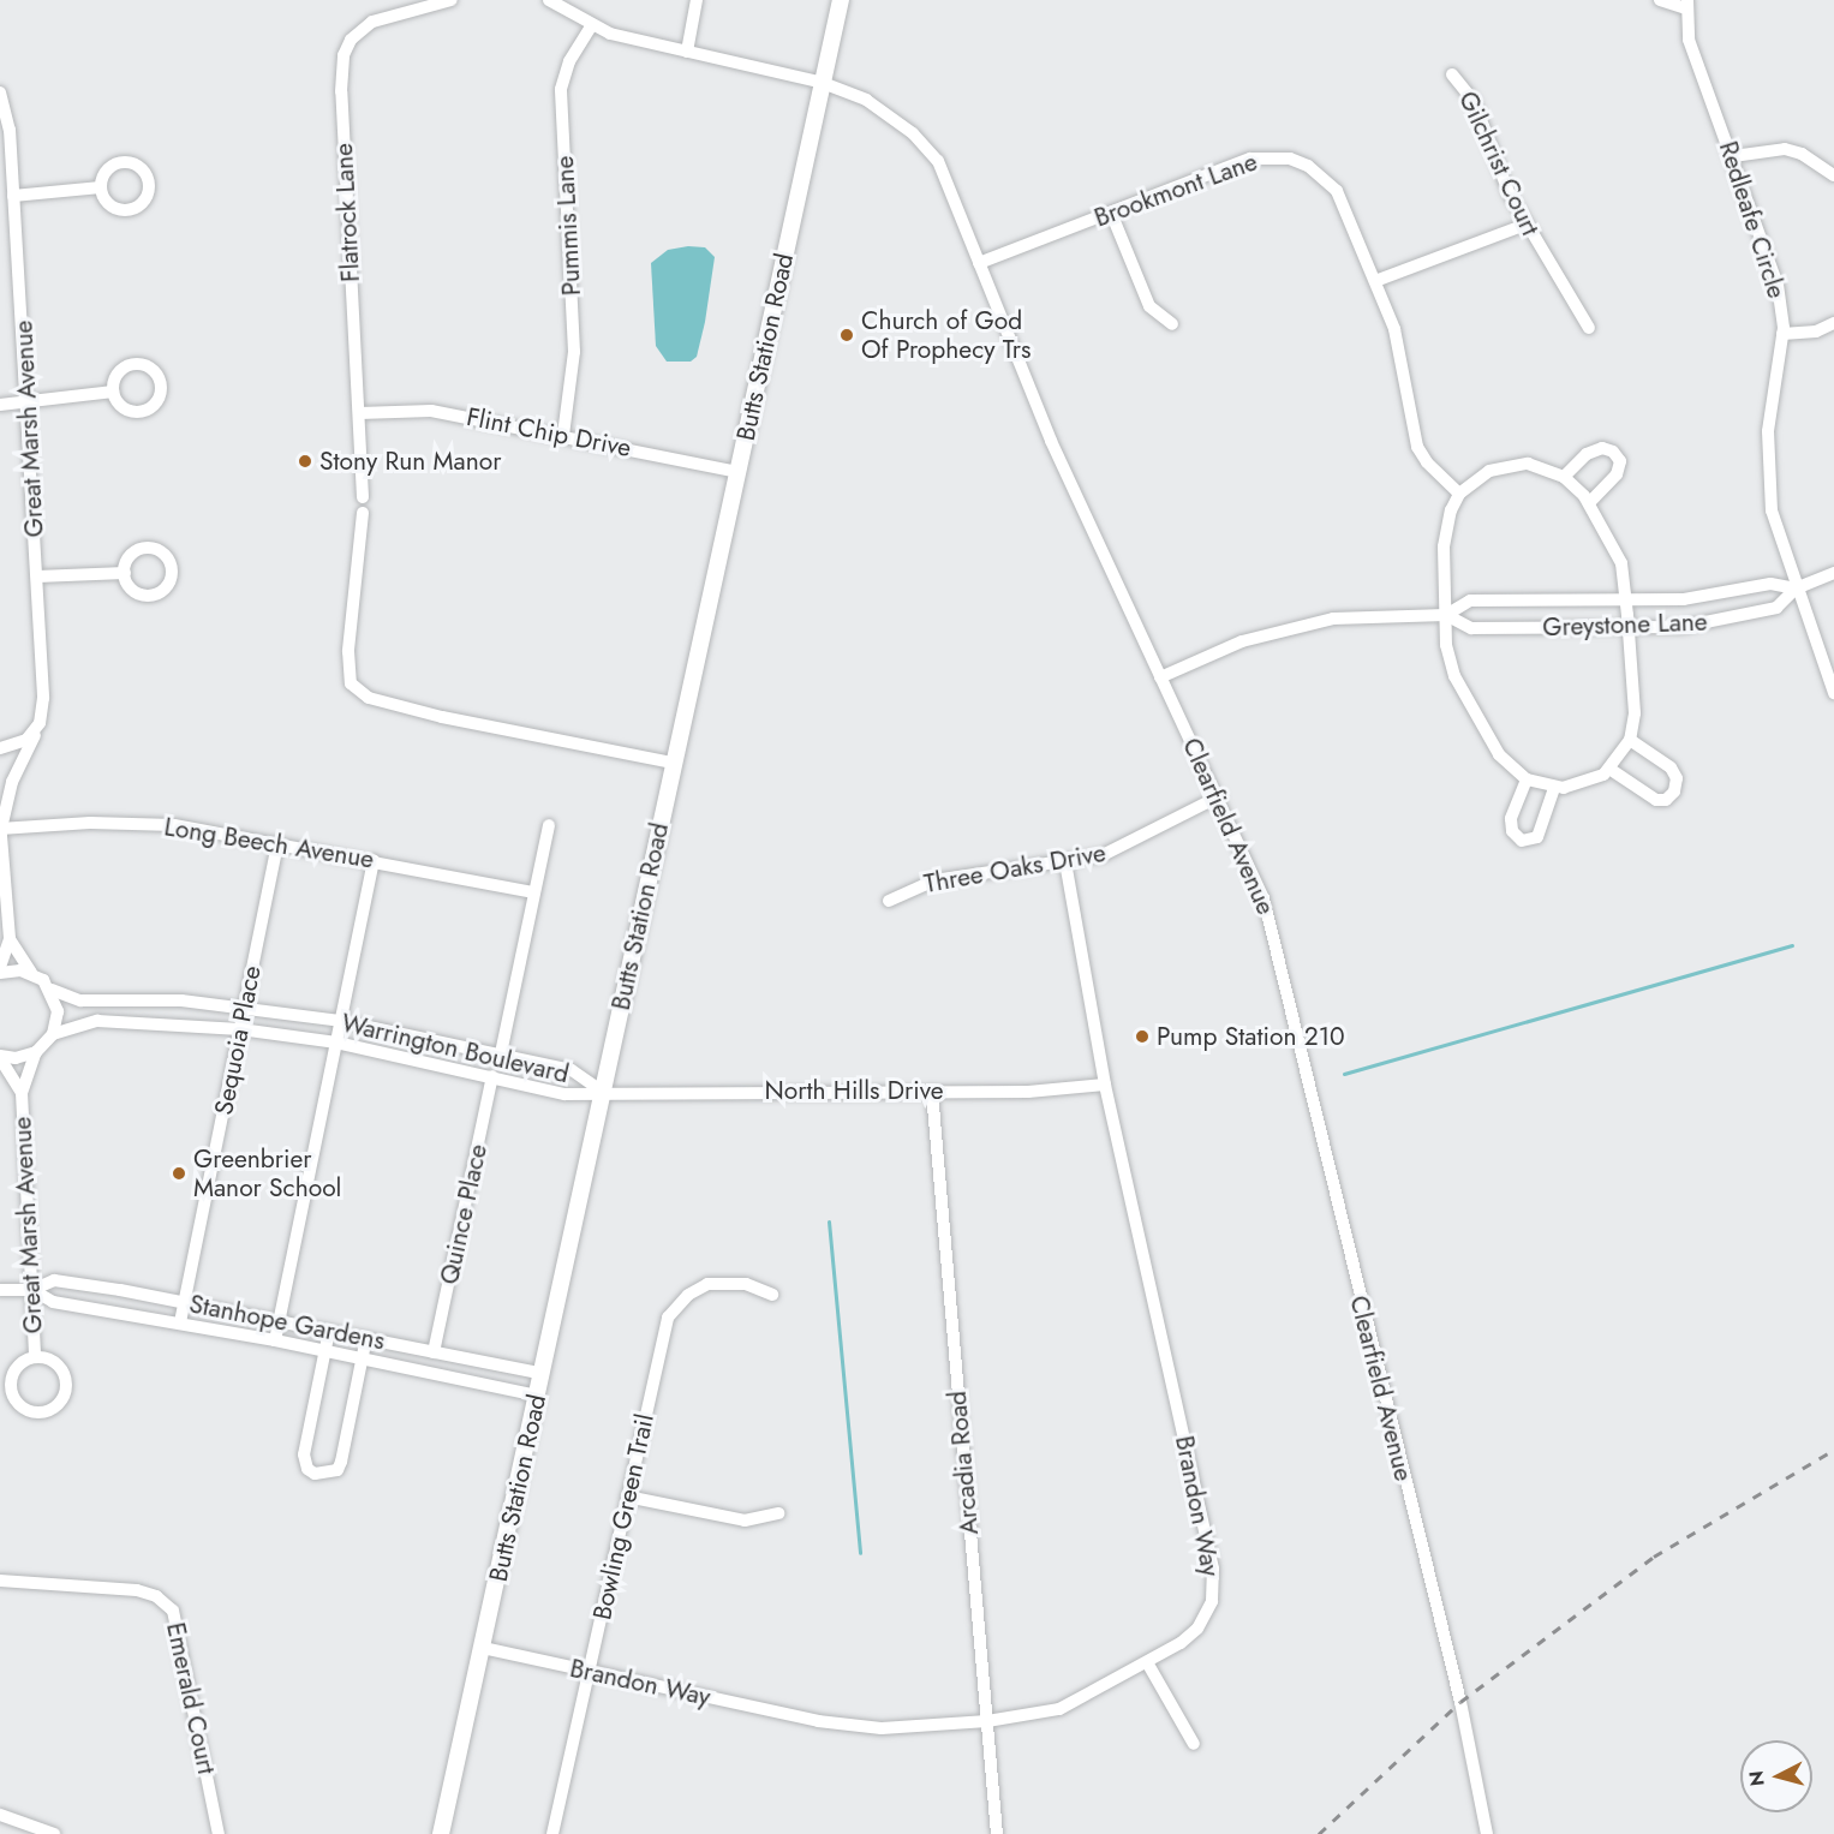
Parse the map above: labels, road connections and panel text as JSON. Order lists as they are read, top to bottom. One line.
{"streets":{"main road":["Butts Station Road"],"street":["Gilchrist Court","Brookmont Lane","Flatrock Lane","Redleafe Circle","Pummis Lane","Great Marsh Avenue","Flint Chip Drive","Greystone Lane","Clearfield Avenue","Long Beech Avenue","Three Oaks Drive","Sequoia Place","Warrington Boulevard","North Hills Drive","Quince Place","Stanhope Gardens","Arcadia Road","Brandon Way","Bowling Green Trail","Emerald Court"]},"crossings":[["Brookmont Lane","Clearfield Avenue"],["Flatrock Lane","Flint Chip Drive"],["Redleafe Circle","Greystone Lane"],["Pummis Lane","Flint Chip Drive"],["Butts Station Road","Flint Chip Drive"],["Butts Station Road","Clearfield Avenue"],["Butts Station Road","Warrington Boulevard"],["Butts Station Road","North Hills Drive"],["Butts Station Road","Stanhope Gardens"],["Butts Station Road","Brandon Way"],["Great Marsh Avenue","Long Beech Avenue"],["Great Marsh Avenue","Warrington Boulevard"],["Great Marsh Avenue","Stanhope Gardens"],["Greystone Lane","Clearfield Avenue"],["Clearfield Avenue","Three Oaks Drive"],["Long Beech Avenue","Sequoia Place"],["Three Oaks Drive","Brandon Way"],["Sequoia Place","Warrington Boulevard"],["Sequoia Place","Stanhope Gardens"],["Warrington Boulevard","North Hills Drive"],["Warrington Boulevard","Quince Place"],["North Hills Drive","Arcadia Road"],["North Hills Drive","Brandon Way"],["Quince Place","Stanhope Gardens"],["Arcadia Road","Brandon Way"],["Brandon Way","Bowling Green Trail"]],"places":["Church of God Of Prophecy Trs","Stony Run Manor","Pump Station 210","Greenbrier Manor School"],"north":"left"}
